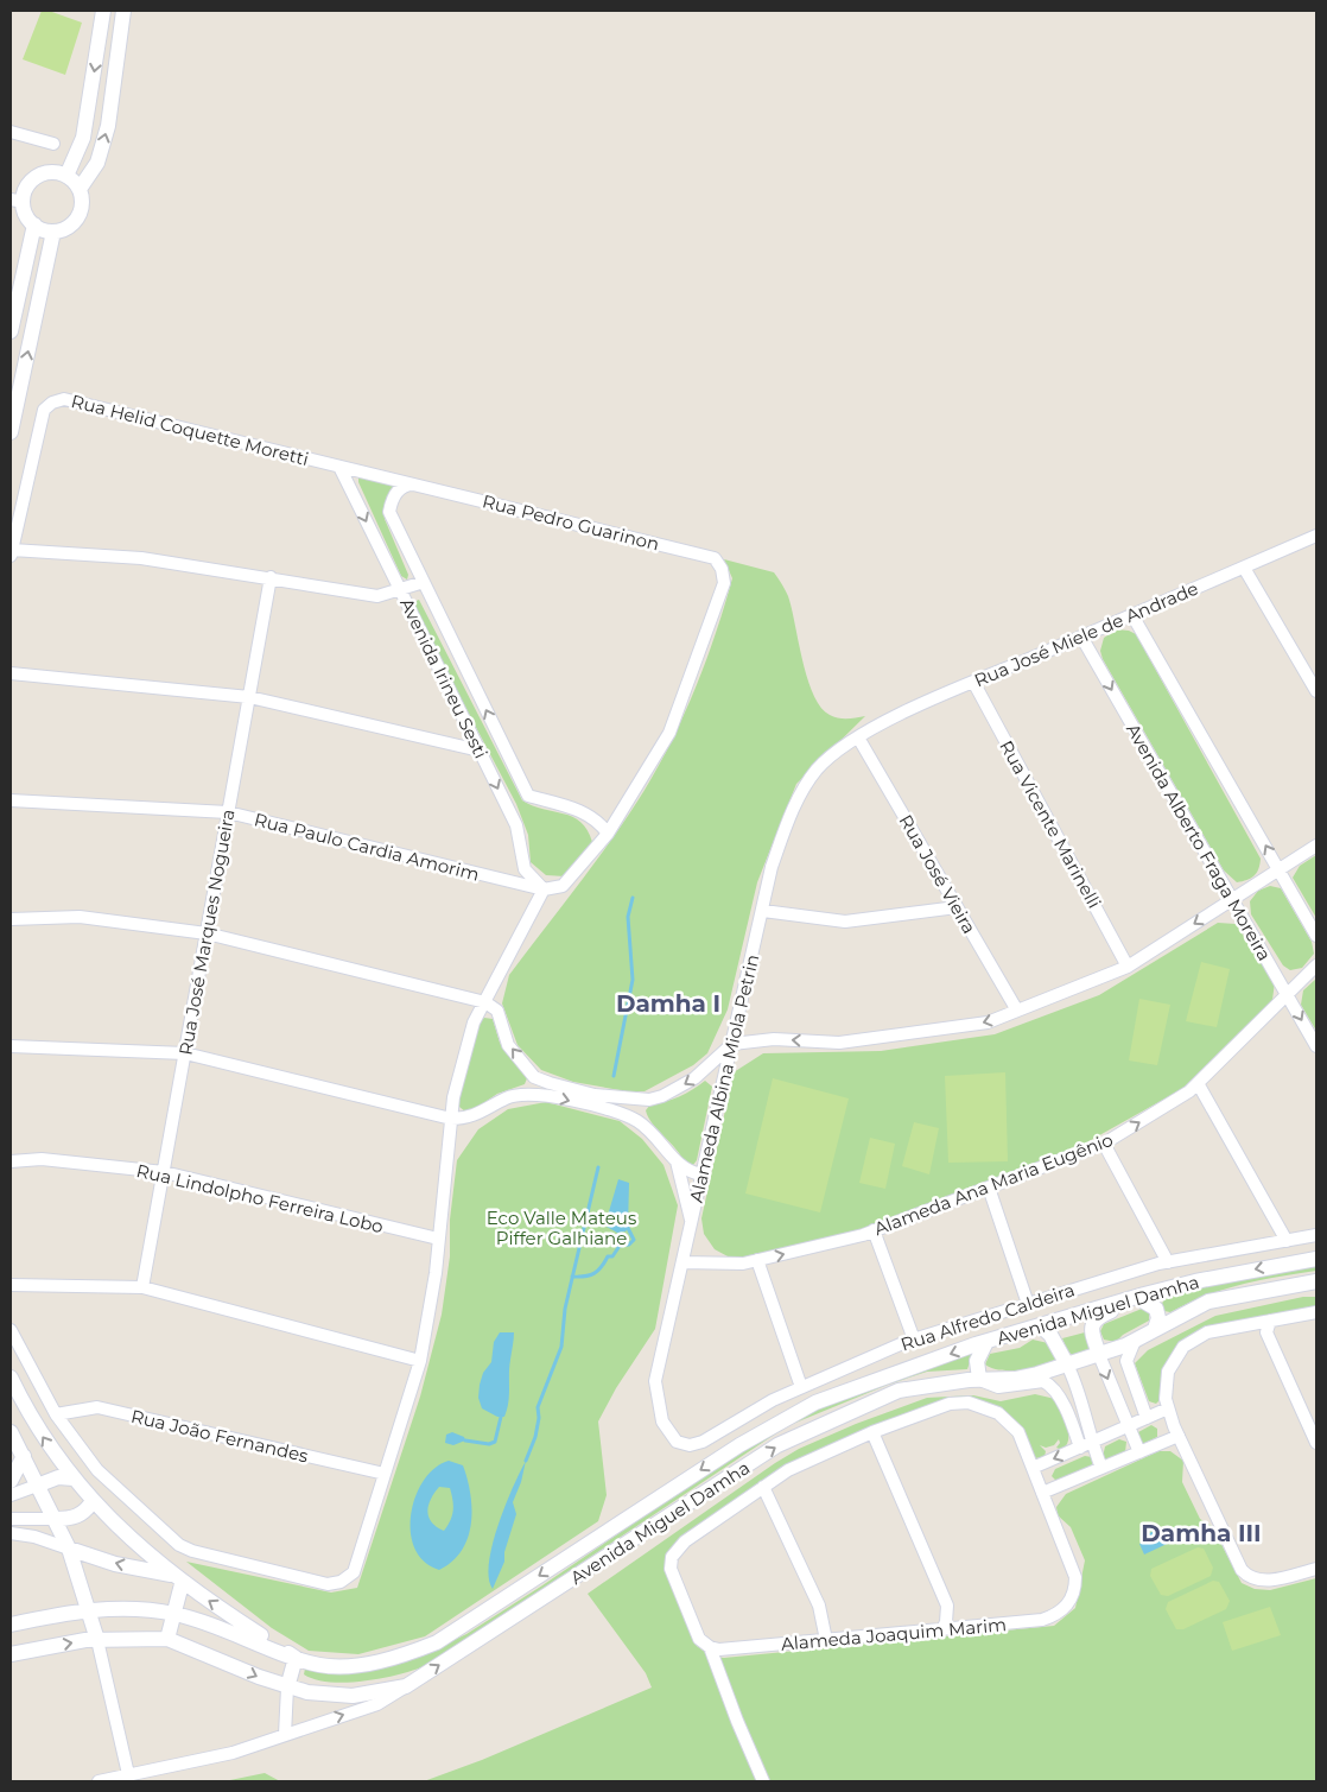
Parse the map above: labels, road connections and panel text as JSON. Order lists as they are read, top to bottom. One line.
{"streets":{"street":["Rua Helid Coquette Moretti","Rua Pedro Guarinon","Rua José Miele de Andrade","Avenida Irineu Sesti","Rua Vicente Marinelli","Avenida Alberto Fraga Moreira","Rua Paulo Cardia Amorim","Rua José Vieira","Rua José Marques Nogueira","Alameda Albina Miola Petrin","Alameda Ana Maria Eugênio","Rua Lindolpho Ferreira Lobo","Avenida Miguel Damha","Rua Alfredo Caldeira","Rua João Fernandes","Alameda Joaquim Marim"]},"crossings":[["Rua Helid Coquette Moretti","Rua Pedro Guarinon"],["Rua Helid Coquette Moretti","Avenida Irineu Sesti"],["Rua Pedro Guarinon","Avenida Irineu Sesti"],["Rua José Miele de Andrade","Rua Vicente Marinelli"],["Rua José Miele de Andrade","Avenida Alberto Fraga Moreira"],["Rua José Miele de Andrade","Rua José Vieira"],["Rua José Miele de Andrade","Alameda Albina Miola Petrin"],["Avenida Irineu Sesti","Rua Paulo Cardia Amorim"],["Avenida Alberto Fraga Moreira","Alameda Ana Maria Eugênio"],["Rua Paulo Cardia Amorim","Rua José Marques Nogueira"],["Rua José Vieira","Alameda Albina Miola Petrin"],["Rua José Marques Nogueira","Rua Lindolpho Ferreira Lobo"],["Alameda Albina Miola Petrin","Alameda Ana Maria Eugênio"],["Alameda Albina Miola Petrin","Rua Alfredo Caldeira"]],"districts":["Damha I","Damha III"],"parks":["Eco Valle Mateus Piffer Galhiane"]}
